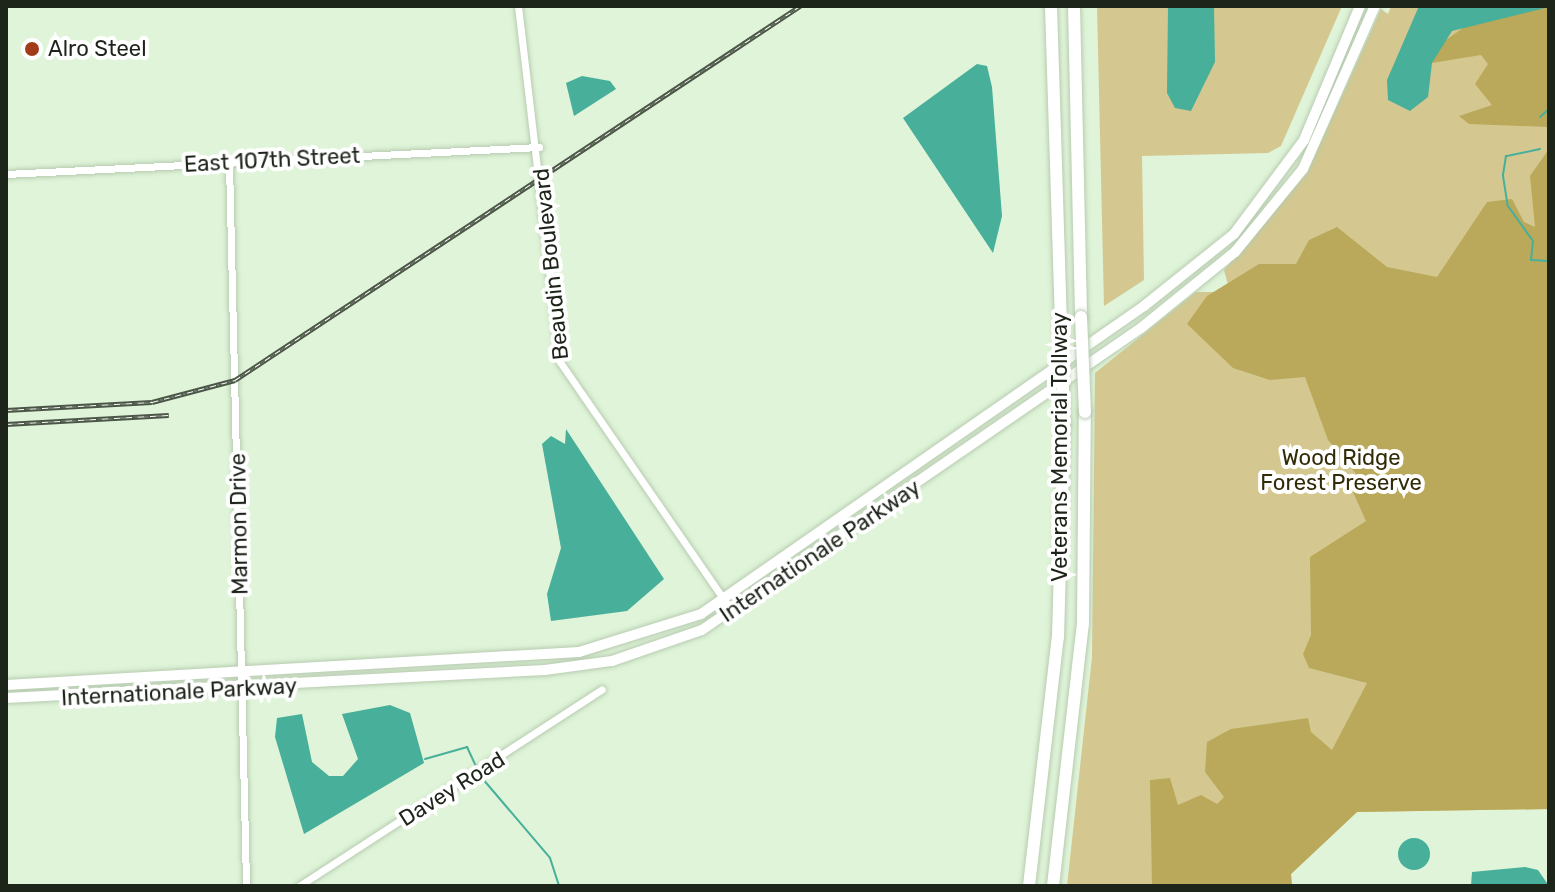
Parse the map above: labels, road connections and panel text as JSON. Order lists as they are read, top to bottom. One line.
{"streets":{"highway":["Veterans Memorial Tollway"],"street":["East 107th Street","Beaudin Boulevard","Marmon Drive","Internationale Parkway","Davey Road"]},"crossings":[["East 107th Street","Beaudin Boulevard"],["East 107th Street","Marmon Drive"],["Beaudin Boulevard","Internationale Parkway"],["Marmon Drive","Internationale Parkway"]],"parks":["Wood Ridge Forest Preserve"],"places":["Alro Steel"]}
